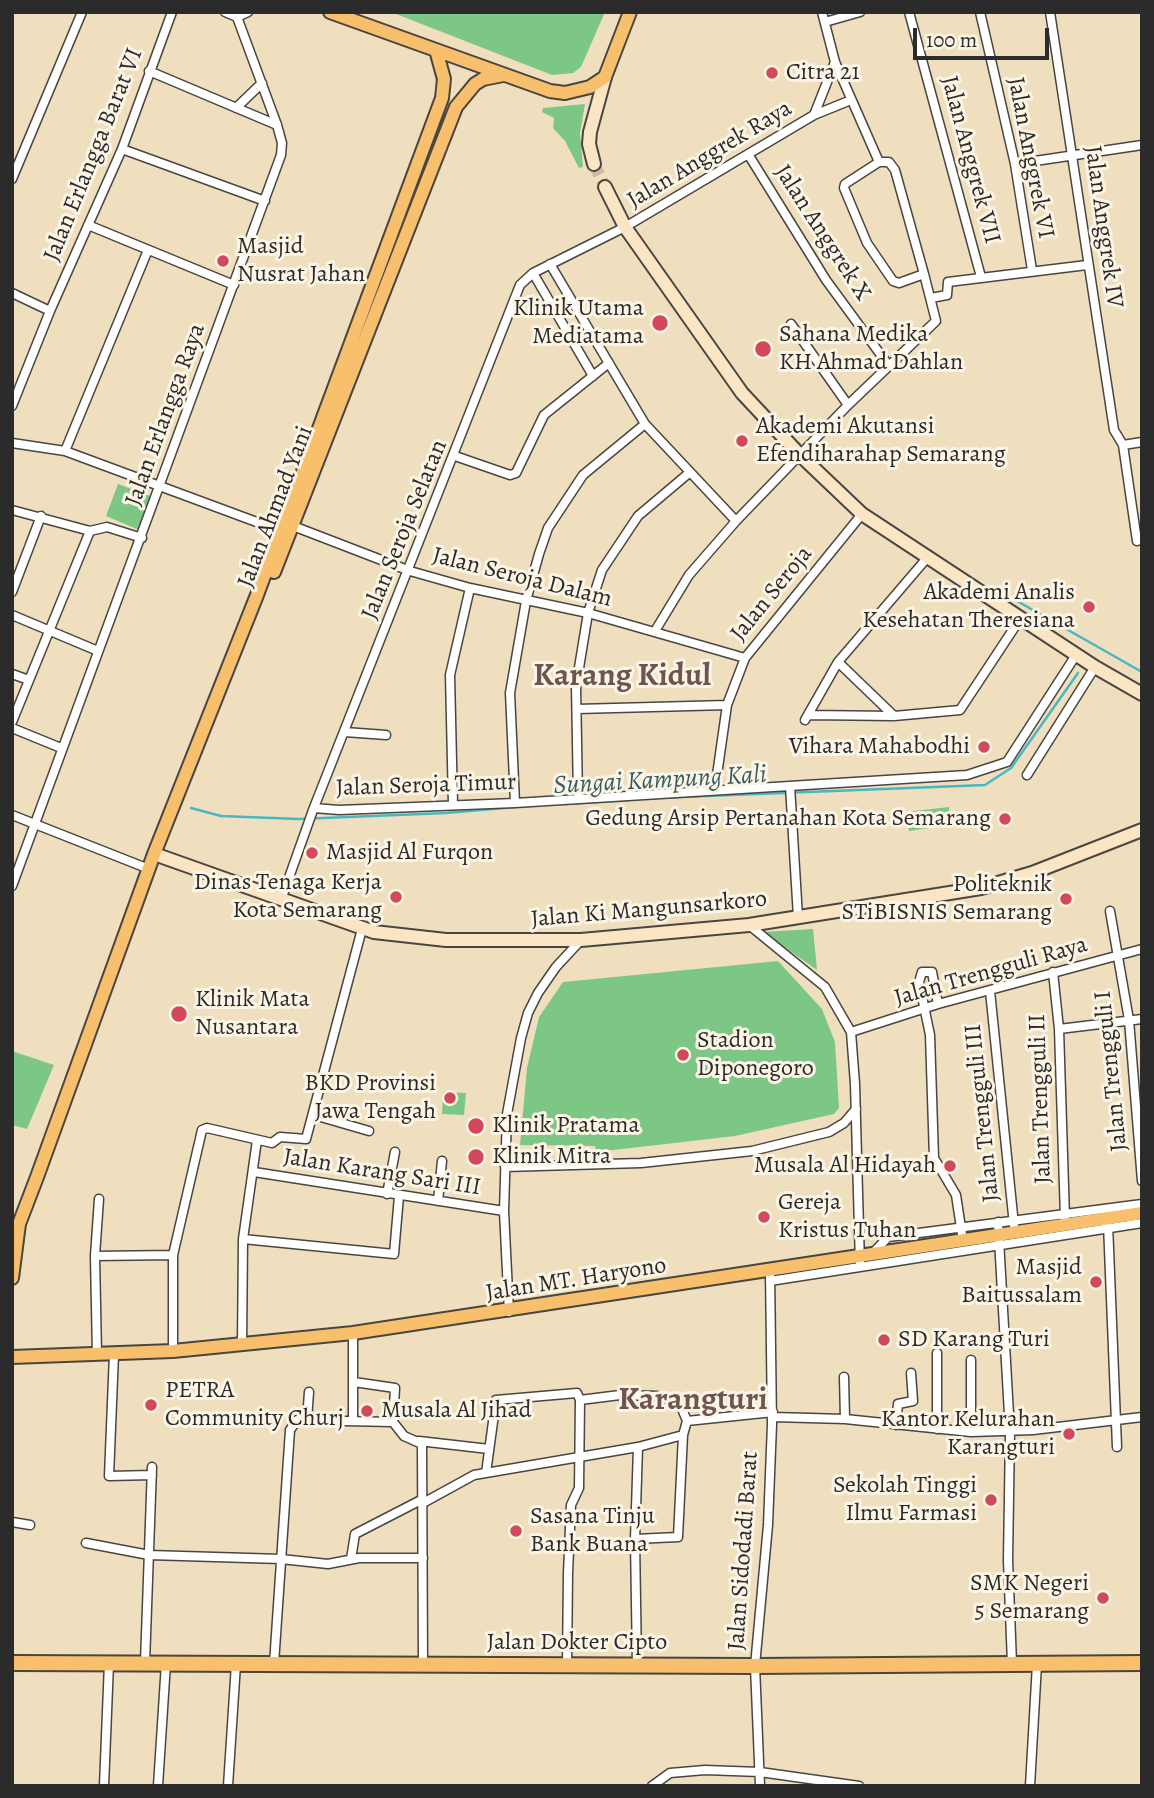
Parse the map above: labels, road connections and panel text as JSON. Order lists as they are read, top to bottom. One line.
{"streets":{"highway":["Jalan Dokter Cipto"],"main road":["Jalan Ahmad Yani","Jalan Ki Mangunsarkoro","Jalan MT. Haryono"],"street":["Jalan Erlangga Barat VI","Jalan Anggrek Raya","Jalan Anggrek VI","Jalan Anggrek VII","Jalan Anggrek IV","Jalan Anggrek X","Jalan Erlangga Raya","Jalan Seroja Selatan","Jalan Seroja Dalam","Jalan Seroja","Jalan Seroja Timur","Jalan Trengguli Raya","Jalan Trengguli I","Jalan Trengguli II","Jalan Trengguli III","Jalan Karang Sari III","Jalan Sidodadi Barat"]},"crossings":[["Jalan Anggrek Raya","Jalan Anggrek X"],["Jalan Anggrek Raya","Jalan Seroja Selatan"],["Jalan Erlangga Raya","Jalan Seroja Dalam"],["Jalan Ahmad Yani","Jalan Seroja Dalam"],["Jalan Ahmad Yani","Jalan Ki Mangunsarkoro"],["Jalan Seroja Selatan","Jalan Seroja Dalam"],["Jalan Seroja Selatan","Jalan Seroja Timur"],["Jalan Seroja Selatan","Jalan Ki Mangunsarkoro"],["Jalan Seroja Dalam","Jalan Seroja"],["Jalan Seroja","Jalan Seroja Timur"],["Jalan Trengguli Raya","Jalan Trengguli I"],["Jalan Trengguli Raya","Jalan Trengguli II"],["Jalan Trengguli Raya","Jalan Trengguli III"],["Jalan Trengguli II","Jalan MT. Haryono"],["Jalan Trengguli III","Jalan MT. Haryono"],["Jalan Karang Sari III","Jalan MT. Haryono"],["Jalan MT. Haryono","Jalan Sidodadi Barat"],["Jalan Sidodadi Barat","Jalan Dokter Cipto"]],"districts":["Karang Kidul","Karangturi"],"water":["Sungai Kampung Kali"],"places":["Citra 21","Masjid Nusrat Jahan","Klinik Utama Mediatama","Sahana Medika KH Ahmad Dahlan","Akademi Akutansi Efendiharahap Semarang","Akademi Analis Kesehatan Theresiana","Vihara Mahabodhi","Gedung Arsip Pertanahan Kota Semarang","Masjid Al Furqon","Dinas Tenaga Kerja Kota Semarang","Politeknik STiBISNIS Semarang","Klinik Mata Nusantara","Stadion Diponegoro","BKD Provinsi Jawa Tengah","Klinik Pratama","Klinik Mitra","Musala Al Hidayah","Gereja Kristus Tuhan","Masjid Baitussalam","SD Karang Turi","PETRA Community Churj","Musala Al Jihad","Kantor Kelurahan Karangturi","Sekolah Tinggi Ilmu Farmasi","Sasana Tinju Bank Buana","SMK Negeri 5 Semarang"],"scale_bar":"100 m"}
